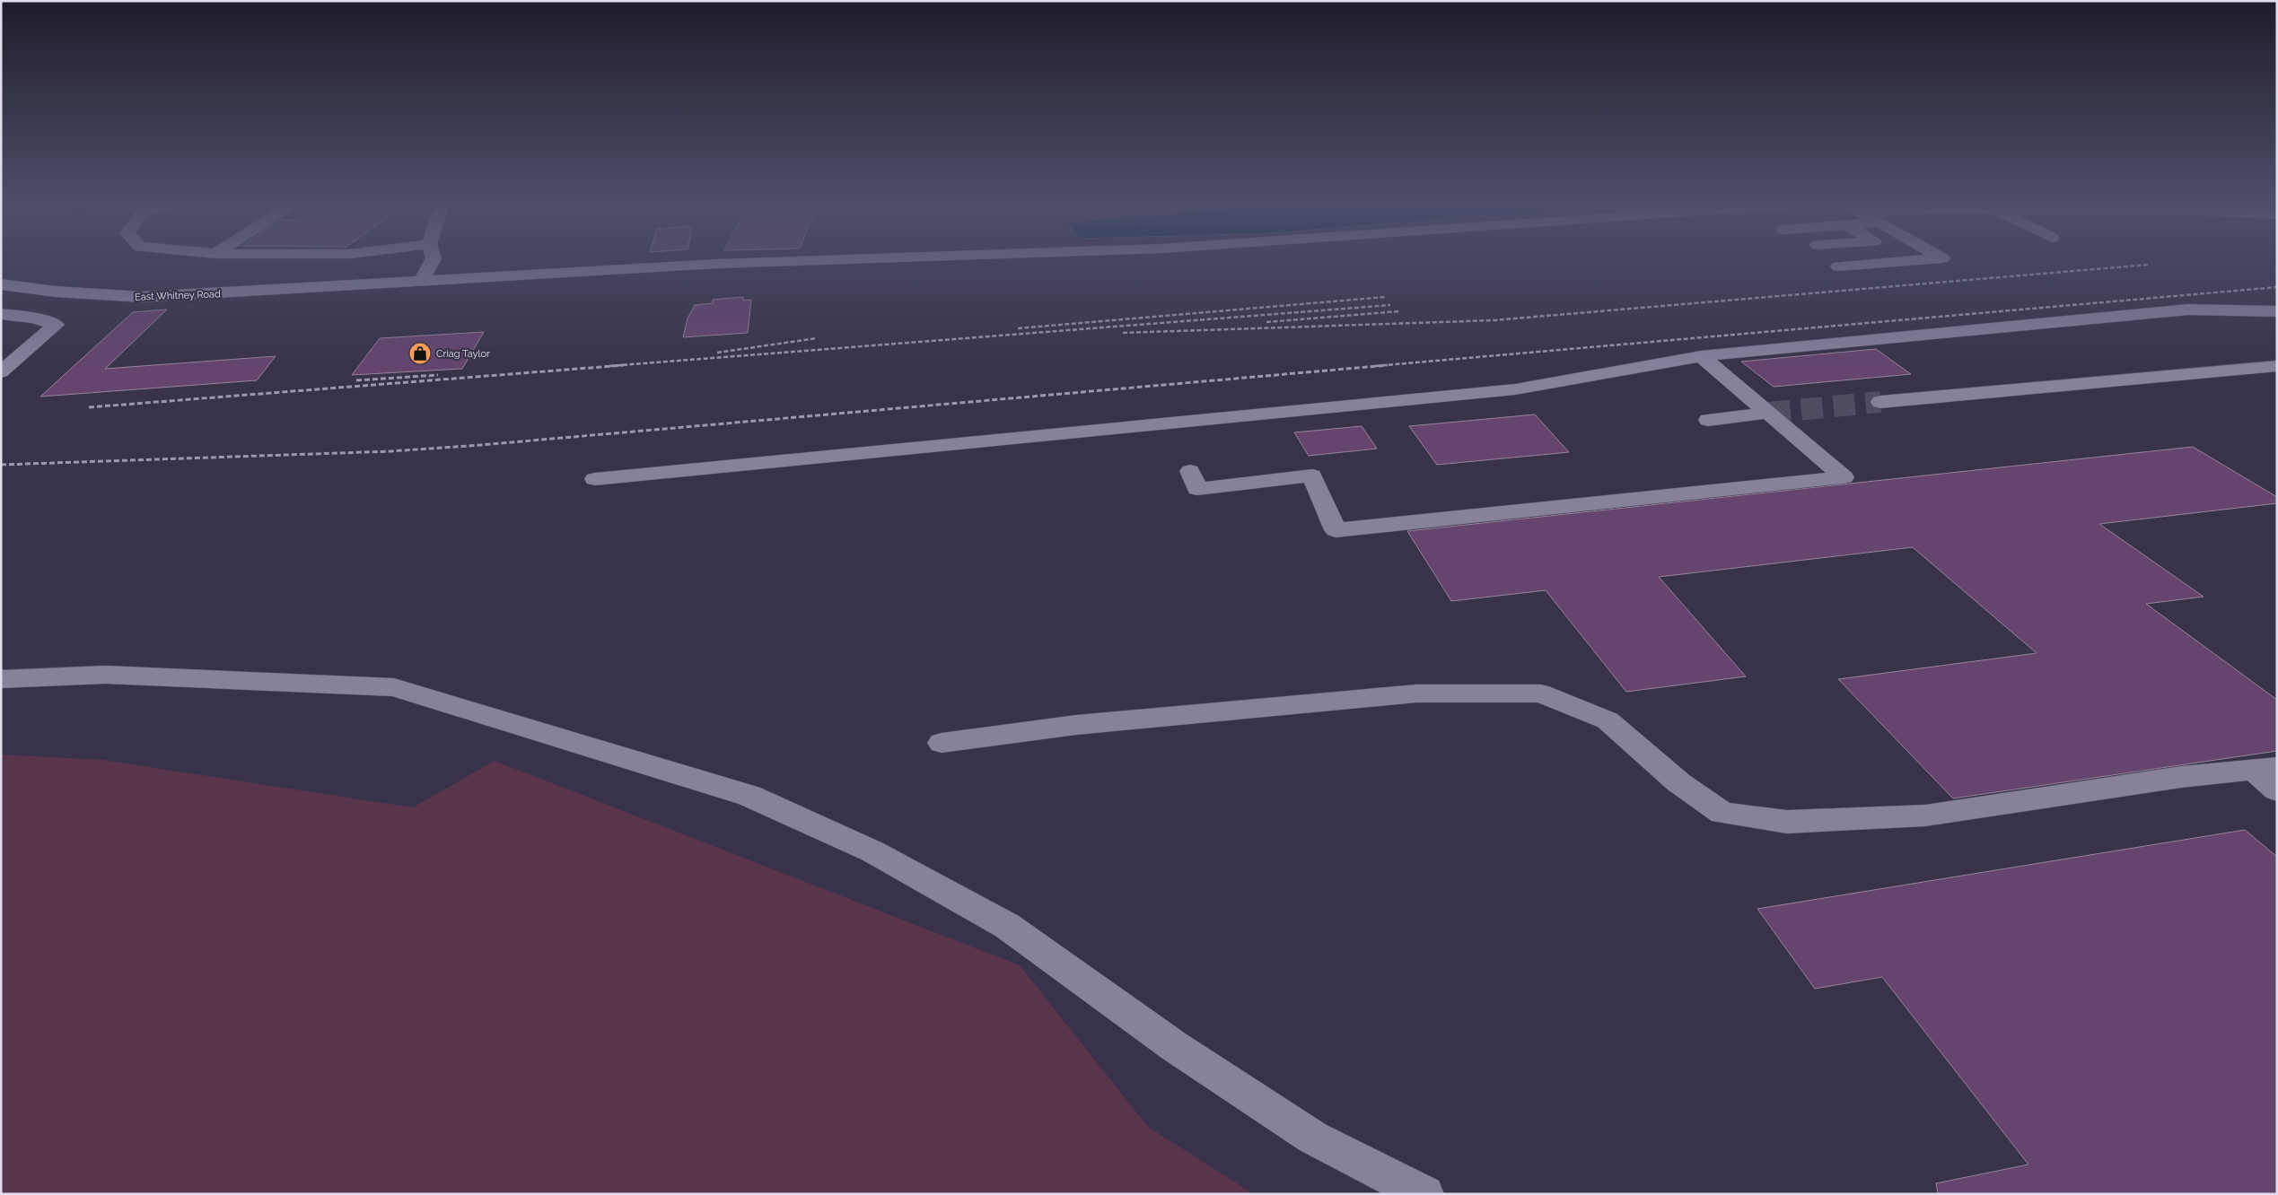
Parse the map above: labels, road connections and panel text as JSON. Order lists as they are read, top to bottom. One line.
{"streets":{"street":["East Whitney Road"]},"places":{"shop":["Criag Taylor"]}}
